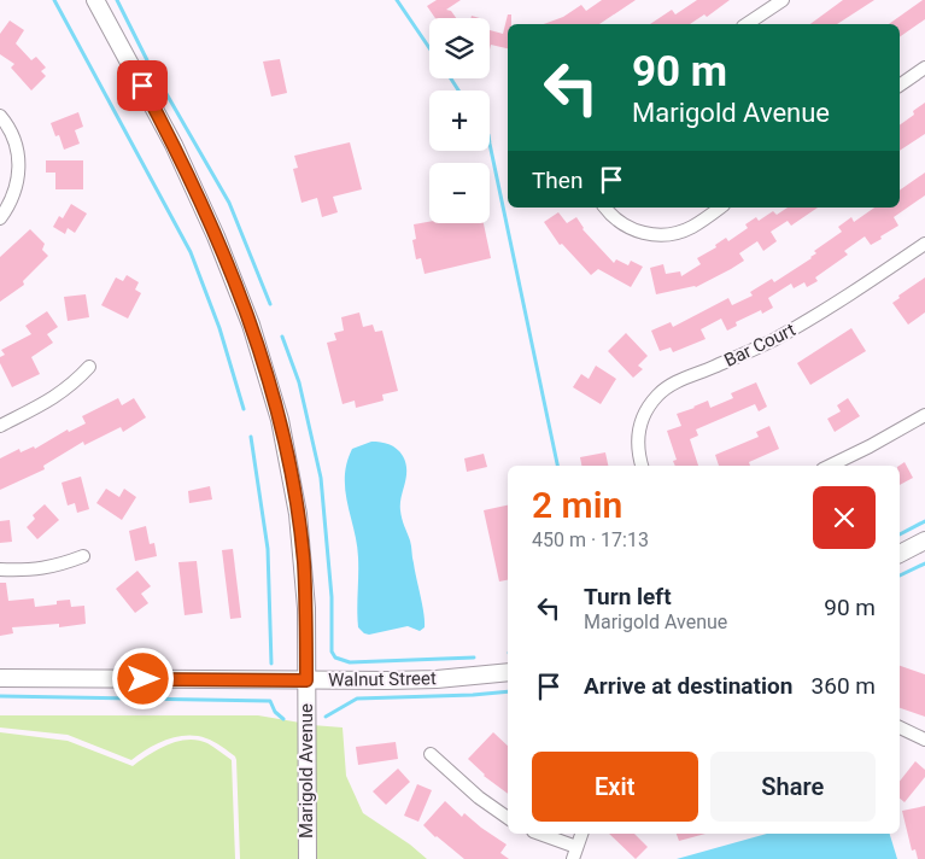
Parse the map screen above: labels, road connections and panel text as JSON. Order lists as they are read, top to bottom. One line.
{"streets":{"main road":["Walnut Street","Marigold Avenue"],"street":["Bar Court"]},"crossings":[["Walnut Street","Marigold Avenue"]],"page":{"map_buttons":["+","−"],"turn":["90 m","Marigold Avenue"],"then":"Then","heading":["2 min","450 m · 17:13"],"list":[{"name":"Turn left","note":"Marigold Avenue","value":"90 m"},{"name":"Arrive at destination","value":"360 m"}],"buttons":["Exit","Share"]}}
